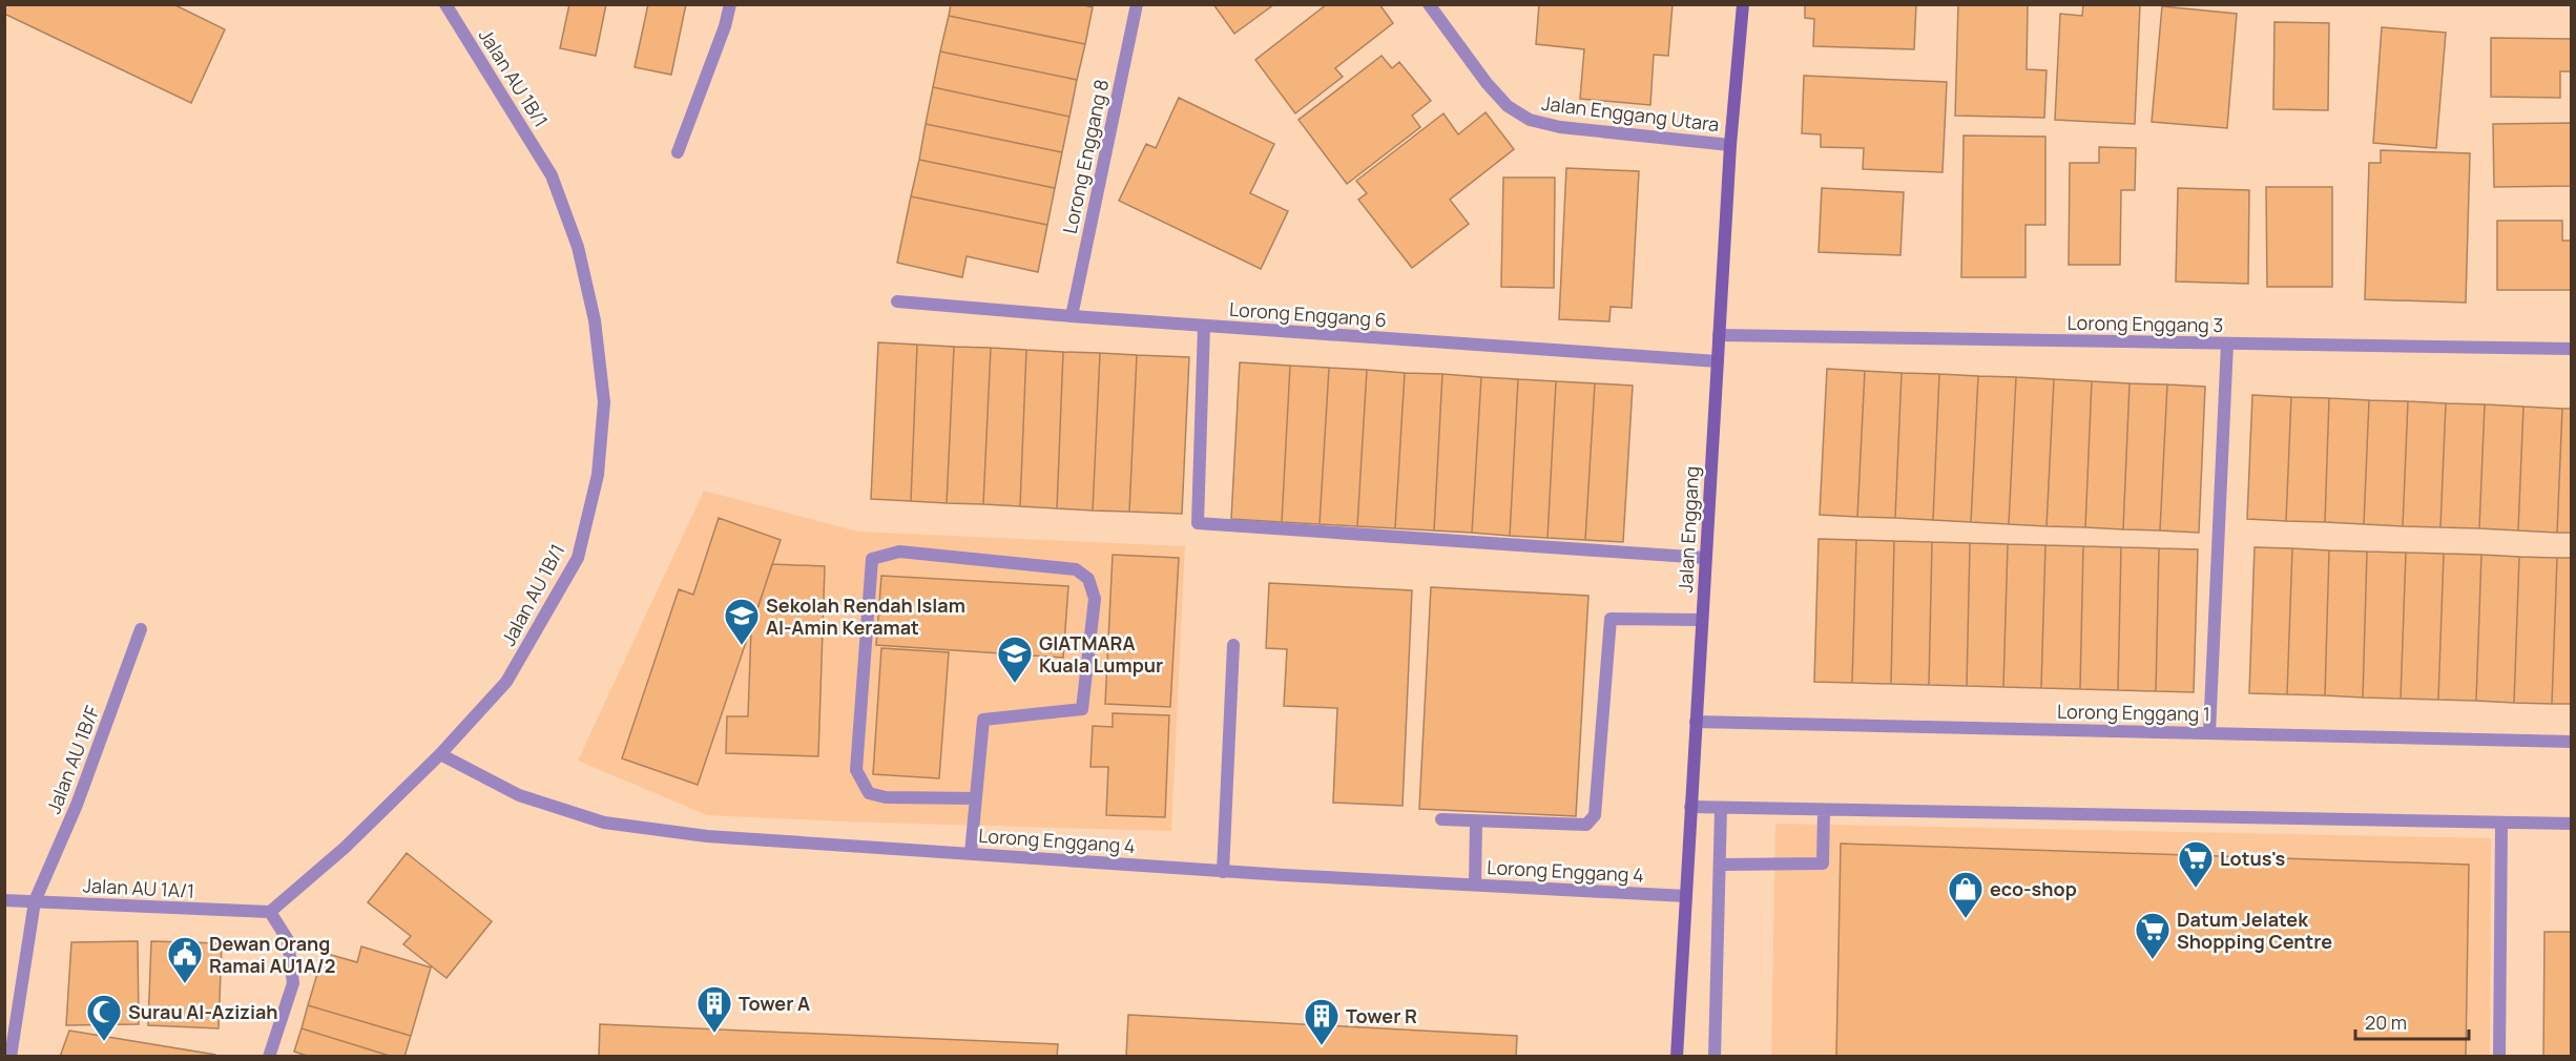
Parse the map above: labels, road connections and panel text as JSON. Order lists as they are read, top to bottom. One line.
{"streets":{"main road":["Jalan Enggang"],"street":["Jalan AU 1B/1","Jalan Enggang Utara","Lorong Enggang 8","Lorong Enggang 6","Lorong Enggang 3","Lorong Enggang 1","Jalan AU 1B/F","Lorong Enggang 4","Jalan AU 1A/1"]},"crossings":[["Jalan AU 1B/1","Lorong Enggang 4"],["Jalan AU 1B/1","Jalan AU 1A/1"],["Jalan Enggang Utara","Jalan Enggang"],["Lorong Enggang 8","Lorong Enggang 6"],["Lorong Enggang 6","Jalan Enggang"],["Lorong Enggang 3","Jalan Enggang"],["Jalan Enggang","Lorong Enggang 1"],["Jalan Enggang","Lorong Enggang 4"],["Jalan AU 1B/F","Jalan AU 1A/1"]],"places":{"school or university":["Sekolah Rendah Islam Al-Amin Keramat","GIATMARA Kuala Lumpur"],"supermarket":["Lotus's","Datum Jelatek Shopping Centre"],"shop":["eco-shop"],"public building":["Dewan Orang Ramai AU1A/2"],"building":["Tower A","Tower R"],"mosque":["Surau Al-Aziziah"]},"scale_bar":"20 m"}
